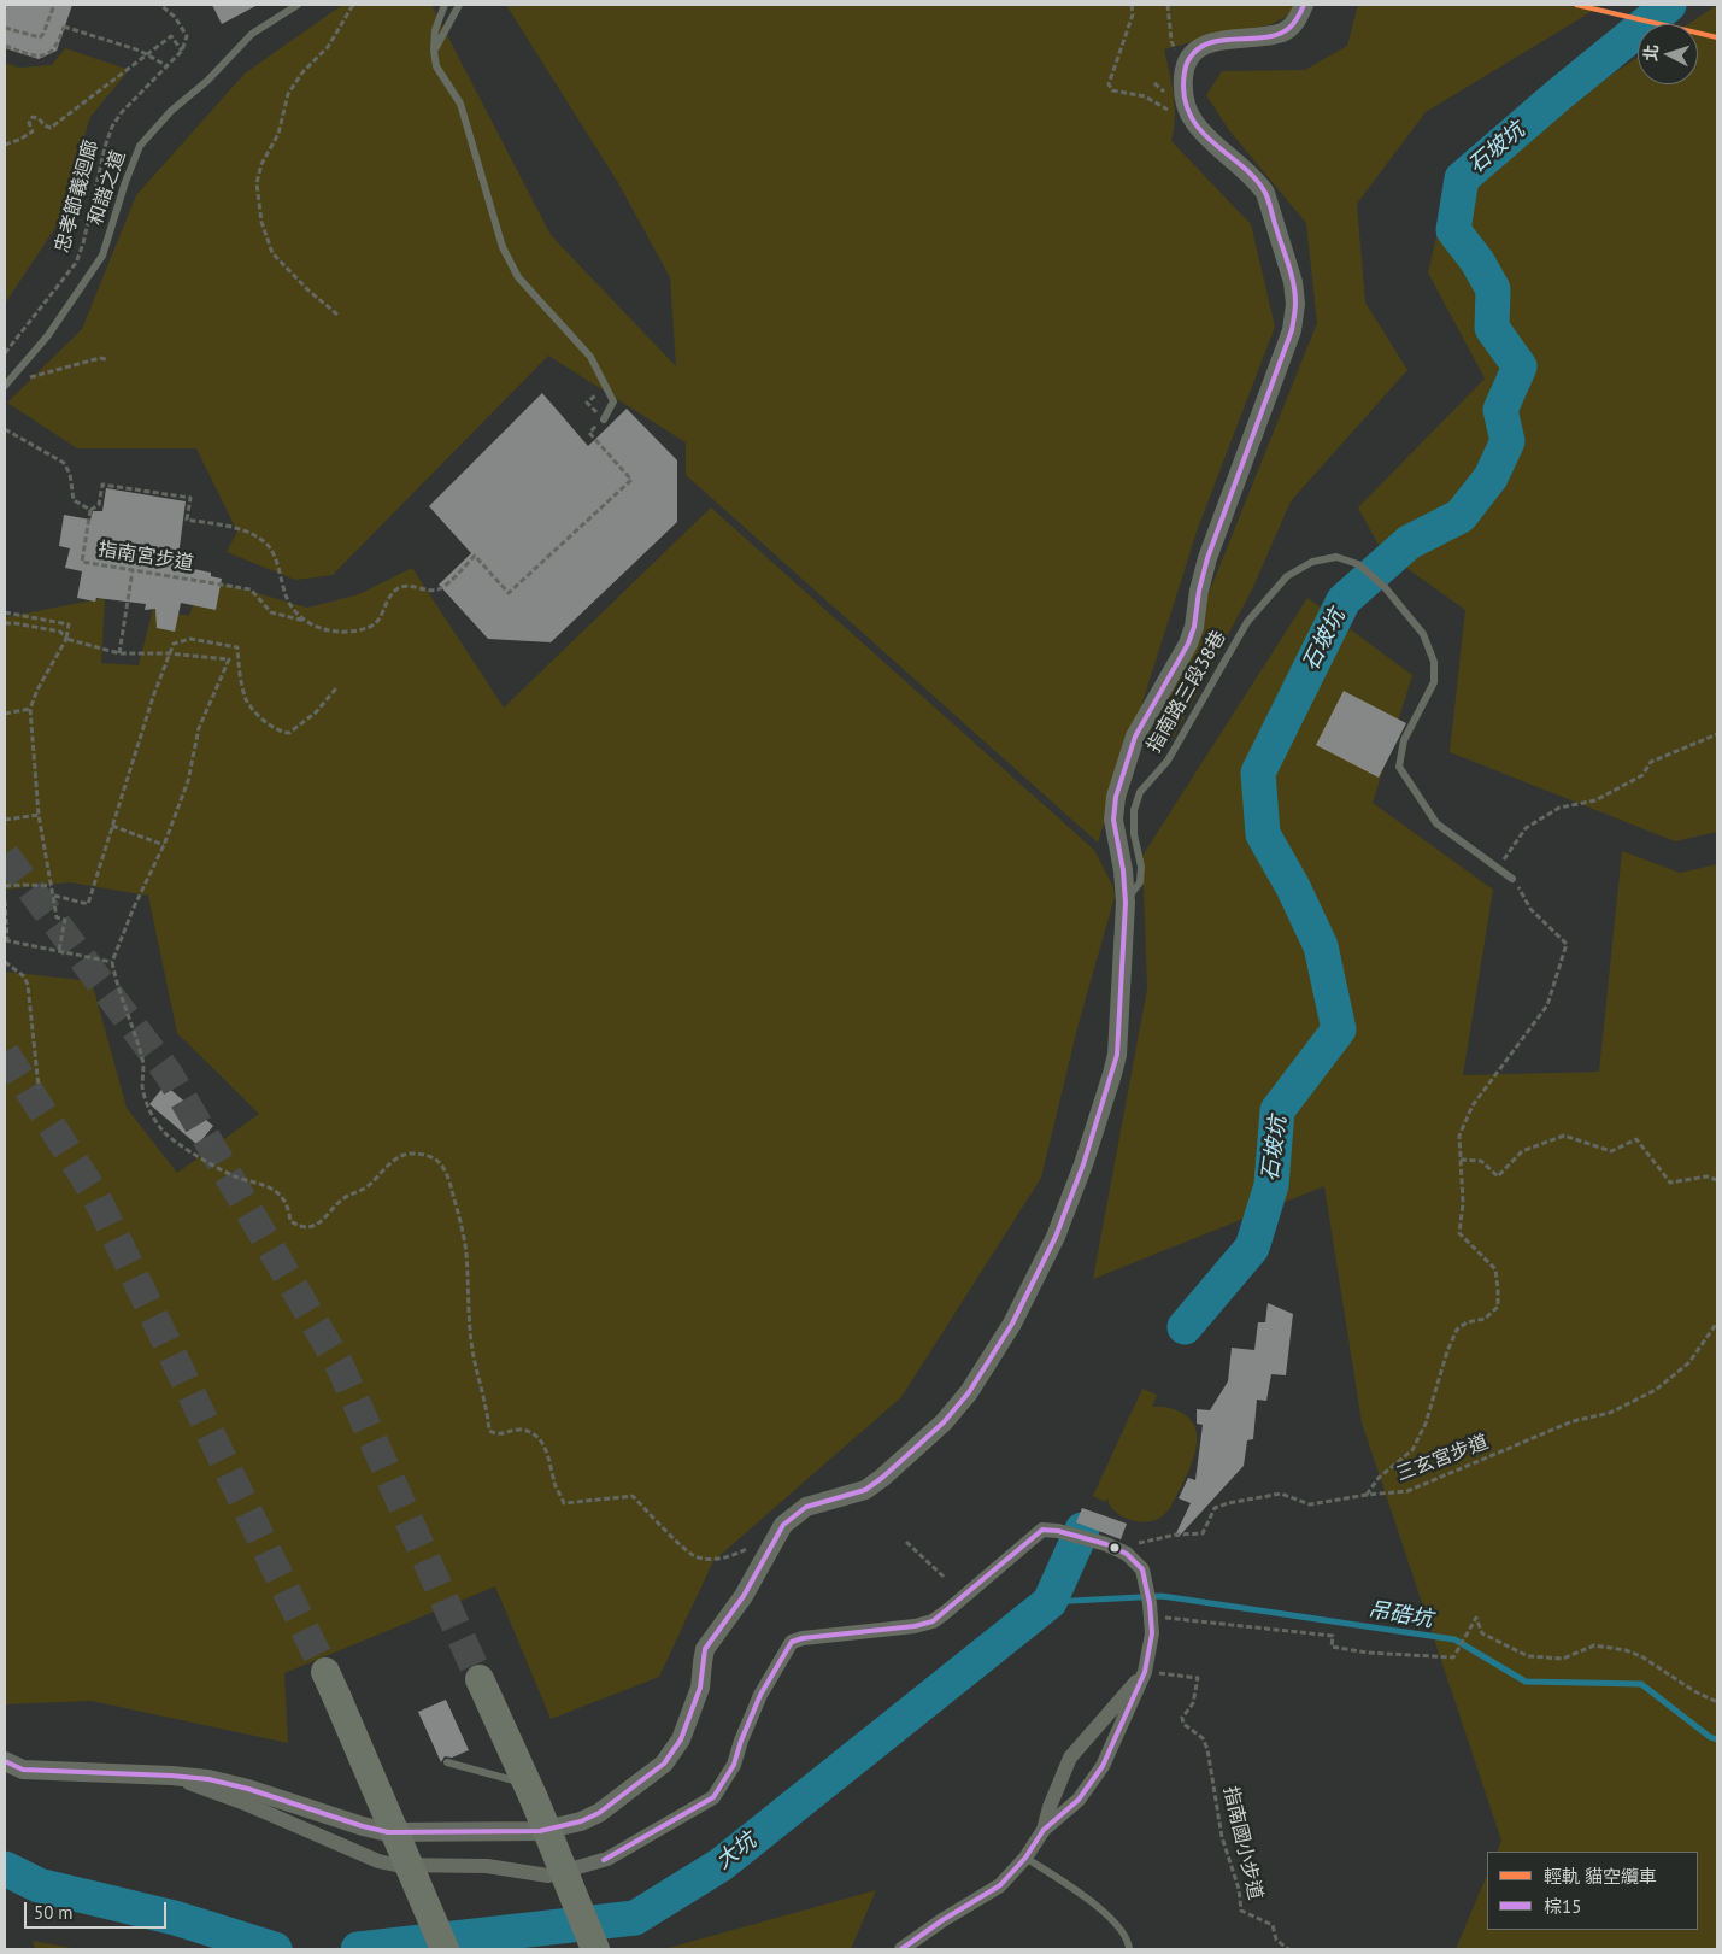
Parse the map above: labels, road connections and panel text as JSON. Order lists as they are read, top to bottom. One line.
{"streets":{"lane":["和諧之道","指南路三段38巷"],"path":["忠孝節義迴廊","指南宮步道","三玄宮步道","指南國小步道"]},"water":["石坡坑","吊硞坑","大坑"],"lines":["tram line 貓空纜車","transit line 棕15"],"legend":["輕軌 貓空纜車","棕15"],"scale_bar":"50 m","north":"left"}
